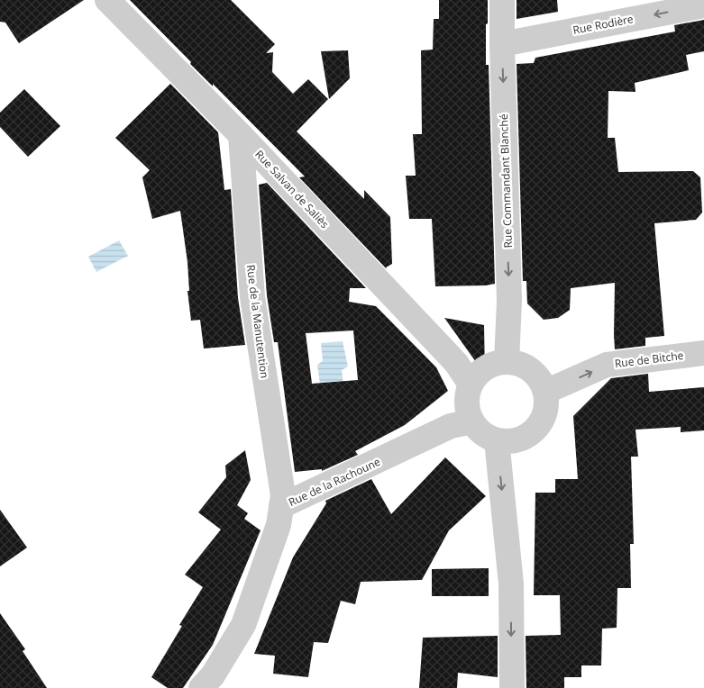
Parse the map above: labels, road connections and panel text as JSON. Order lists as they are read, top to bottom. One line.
{"streets":{"street":["Rue Rodière","Rue Commandant Blanché","Rue Salvan de Saliès","Rue de la Manutention","Rue de Bitche","Rue de la Rachoune"]},"crossings":[["Rue Rodière","Rue Commandant Blanché"],["Rue Commandant Blanché","Rue Salvan de Saliès"],["Rue Commandant Blanché","Rue de Bitche"],["Rue Commandant Blanché","Rue de la Rachoune"],["Rue Salvan de Saliès","Rue de la Manutention"],["Rue Salvan de Saliès","Rue de Bitche"],["Rue Salvan de Saliès","Rue de la Rachoune"],["Rue de la Manutention","Rue de la Rachoune"],["Rue de Bitche","Rue de la Rachoune"]],"one_way":["Rue Rodière","Rue Commandant Blanché","Rue de Bitche"]}
